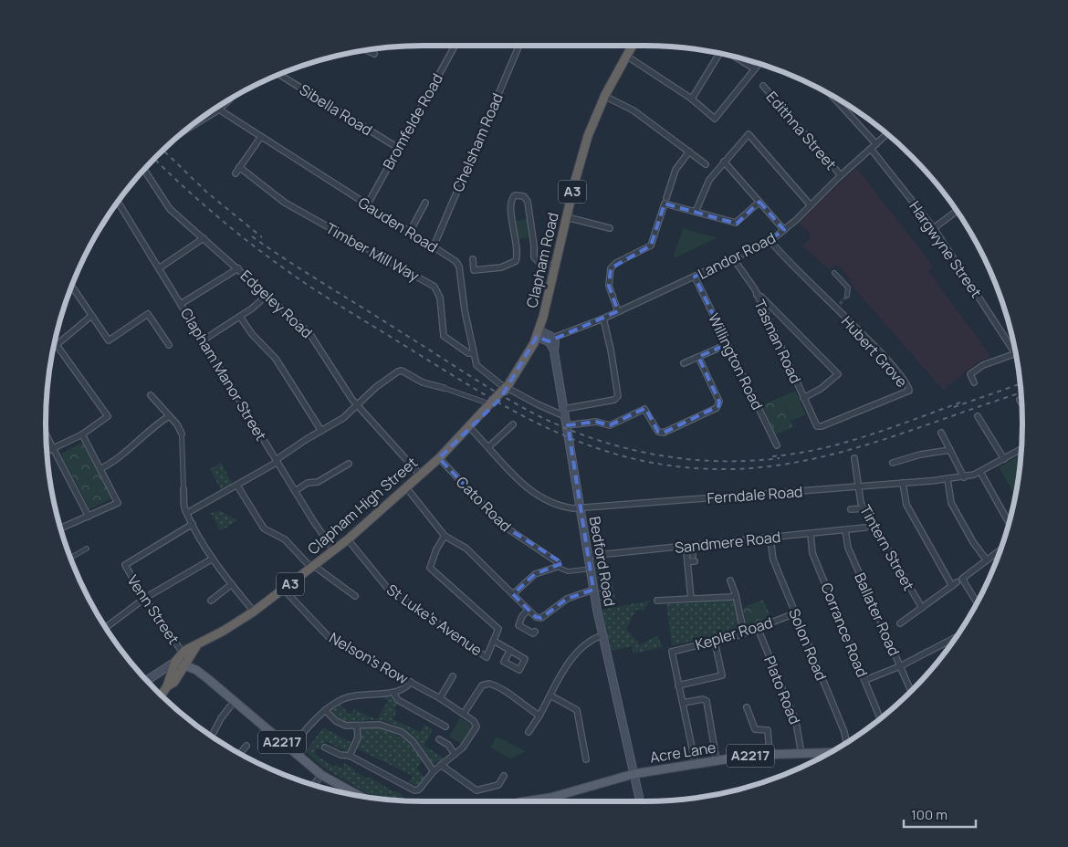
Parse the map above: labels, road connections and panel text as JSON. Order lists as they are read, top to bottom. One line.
{"streets":{"highway":["A3","Clapham Road","Clapham High Street"],"main road":["Bedford Road","A2217","Acre Lane"],"street":["Sibella Road","Bromfelde Road","Edithna Street","Chelsham Road","Gauden Road","Hargwyne Street","Timber Mill Way","Landor Road","Edgeley Road","Tasman Road","Hubert Grove","Willington Road","Clapham Manor Street","Ferndale Road","Cato Road","Sandmere Road","Tintern Street","Venn Street","Ballater Road","St Luke's Avenue","Corrance Road","Kepler Road","Solon Road","Nelson's Row","Plato Road"]},"crossings":[["Sibella Road","Bromfelde Road"],["Bromfelde Road","Gauden Road"],["Edithna Street","Landor Road"],["Chelsham Road","Gauden Road"],["A3","Clapham High Street"],["A3","A2217"],["Gauden Road","Timber Mill Way"],["Gauden Road","Clapham High Street"],["Gauden Road","Bedford Road"],["Hargwyne Street","Landor Road"],["Landor Road","Tasman Road"],["Landor Road","Hubert Grove"],["Landor Road","Willington Road"],["Landor Road","Bedford Road"],["Clapham Road","Clapham High Street"],["Edgeley Road","Clapham High Street"],["Tasman Road","Hubert Grove"],["Clapham Manor Street","Clapham High Street"],["Ferndale Road","Clapham High Street"],["Ferndale Road","Tintern Street"],["Ferndale Road","Bedford Road"],["Cato Road","Clapham High Street"],["Clapham High Street","Venn Street"],["Clapham High Street","St Luke's Avenue"],["Clapham High Street","Nelson's Row"],["Clapham High Street","A2217"],["Sandmere Road","Bedford Road"],["Sandmere Road","Ballater Road"],["Sandmere Road","Corrance Road"],["Sandmere Road","Solon Road"],["Bedford Road","A2217"],["Bedford Road","Acre Lane"],["Kepler Road","Solon Road"],["Kepler Road","Plato Road"],["Plato Road","Acre Lane"],["A2217","Acre Lane"]],"scale_bar":"100 m"}
